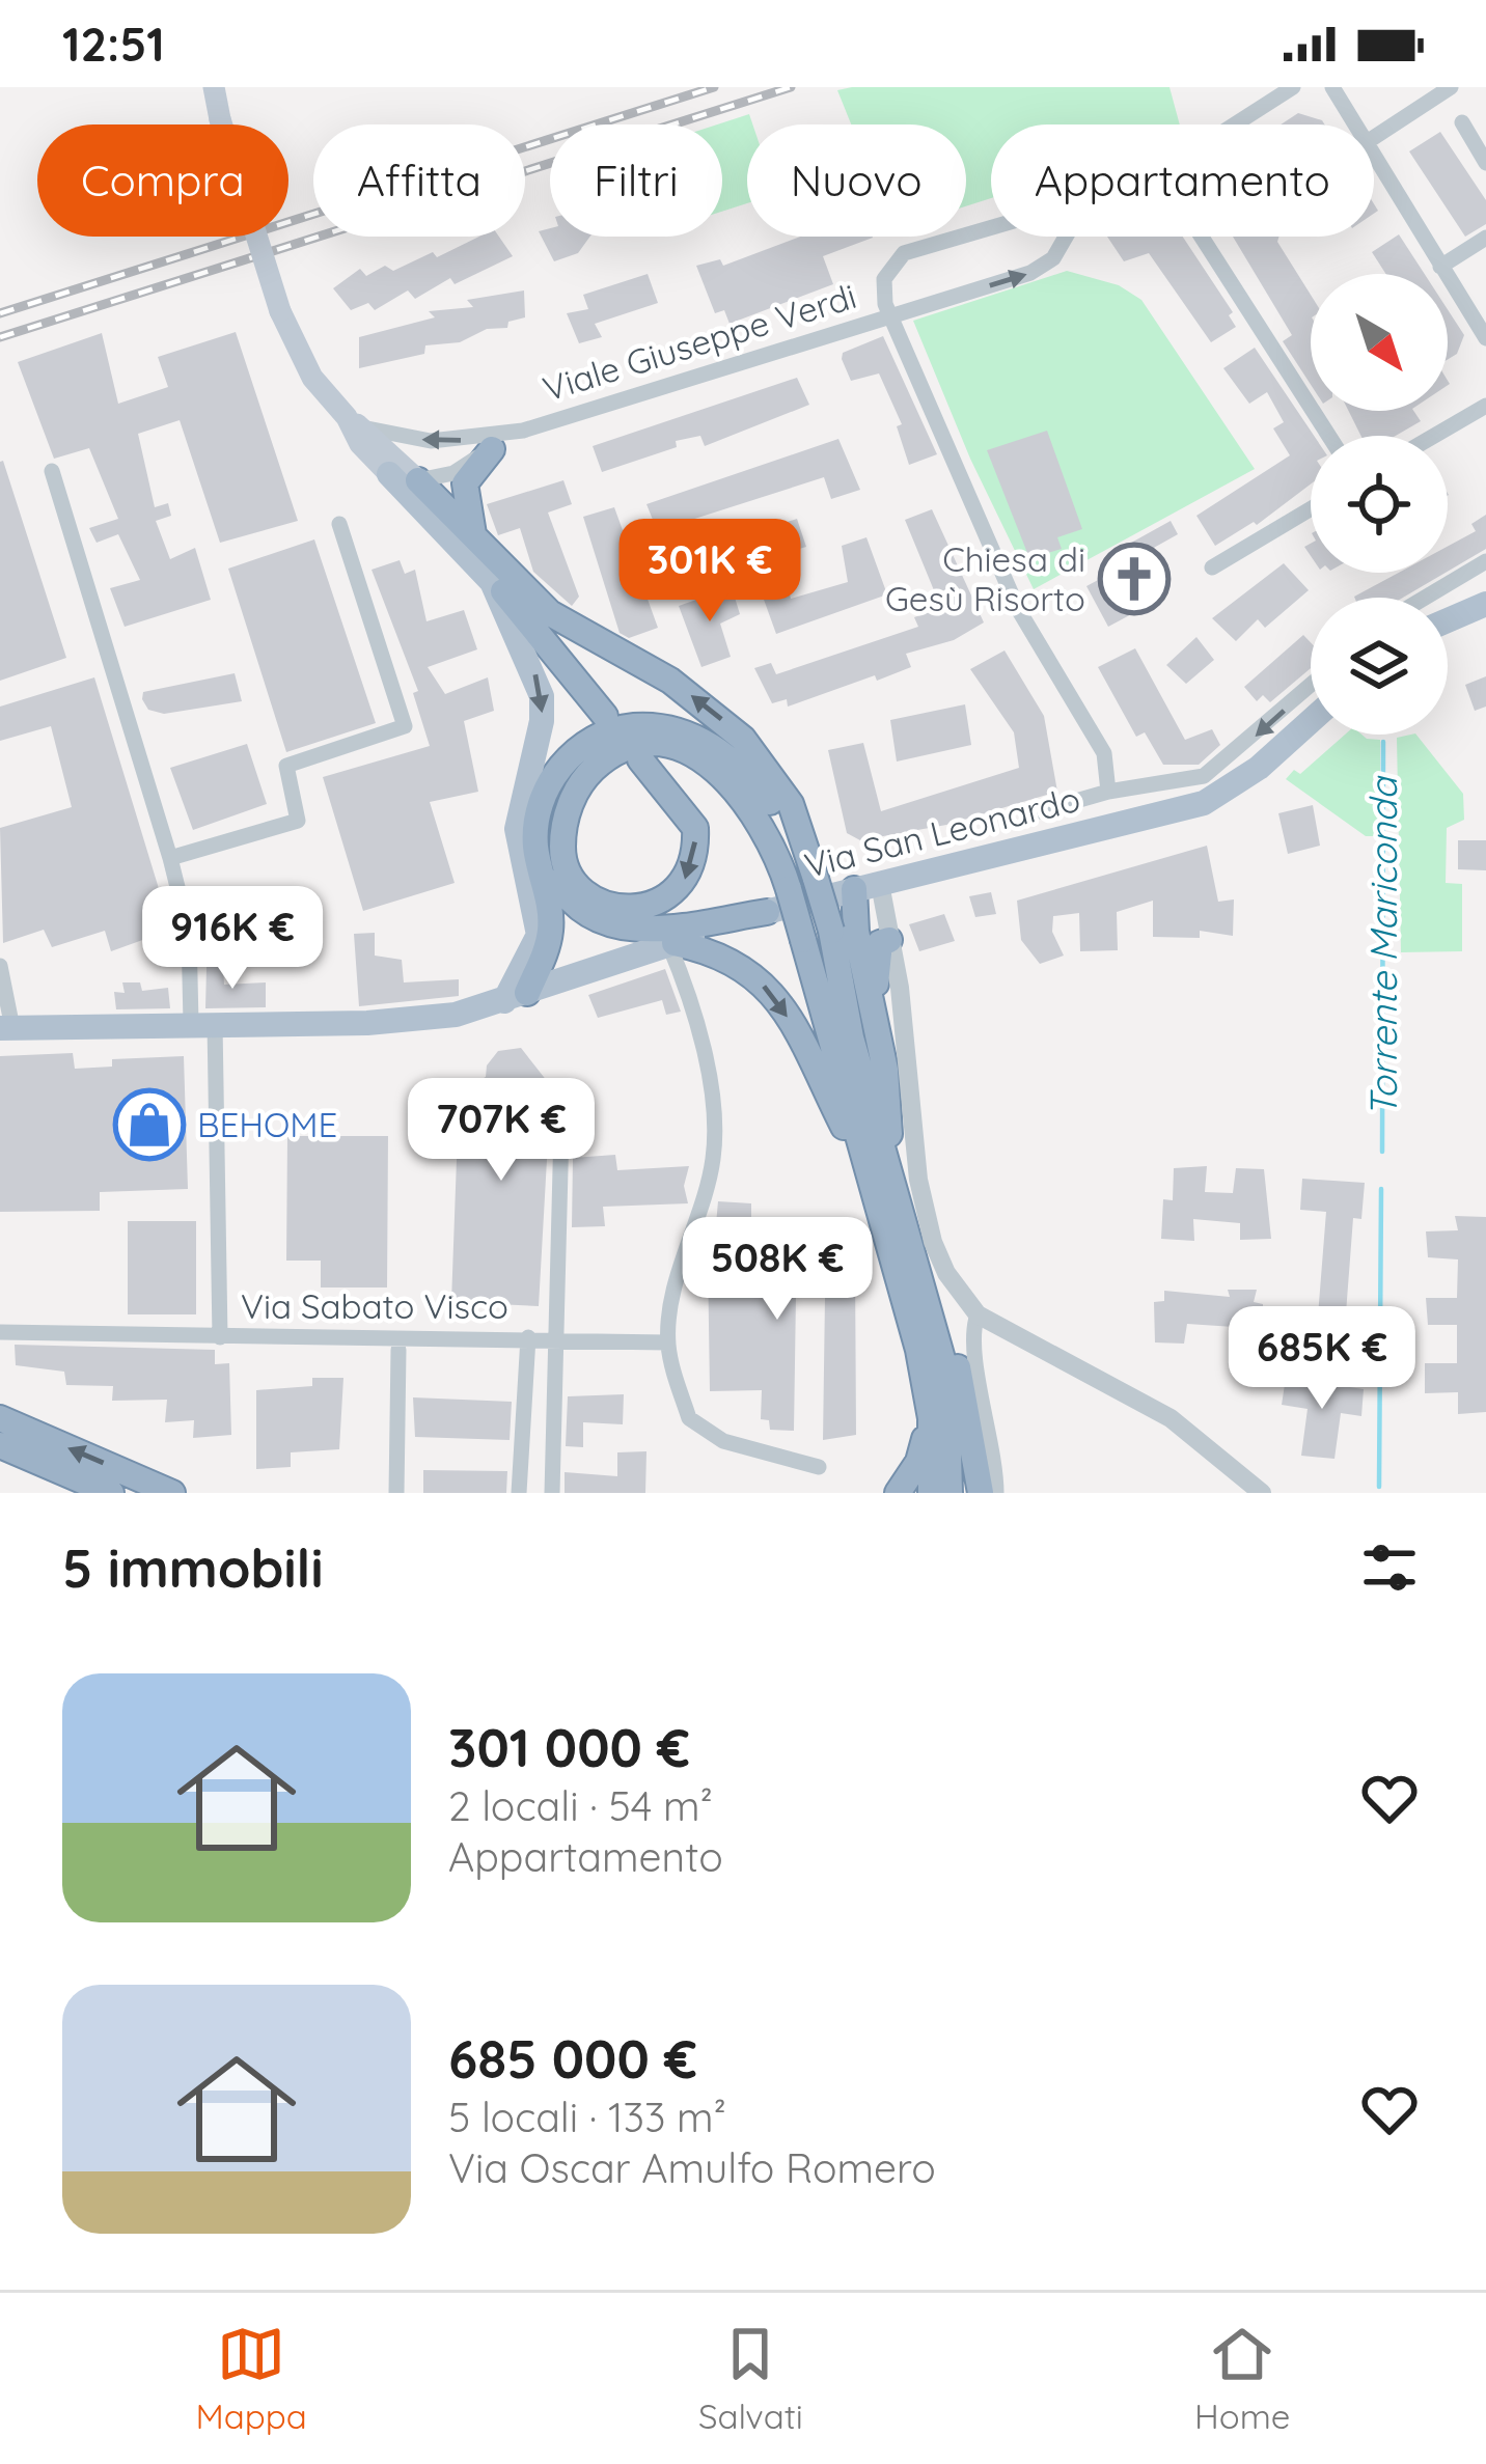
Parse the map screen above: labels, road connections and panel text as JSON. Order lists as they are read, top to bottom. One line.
{"streets":{"main road":["Via San Leonardo"],"street":["Viale Giuseppe Verdi","Via Sabato Visco"]},"crossings":[["Via San Leonardo","Via Sabato Visco"]],"water":["Torrente Mariconda"],"places":{"church":["Chiesa di Gesù Risorto"],"shop":["BEHOME"]},"north":"bottom right","page":{"status":"12:51","chip":["Compra","Affitta","Filtri","Nuovo","Appartamento"],"price":["301K €","916K €","707K €","508K €","685K €"],"heading":"5 immobili","list":[{"name":"301 000 €","note":"2 locali · 54 m² · Appartamento"},{"name":"685 000 €","note":"5 locali · 133 m² · Via Oscar Amulfo Romero"}],"tabs":["Mappa","Salvati","Home"]}}
